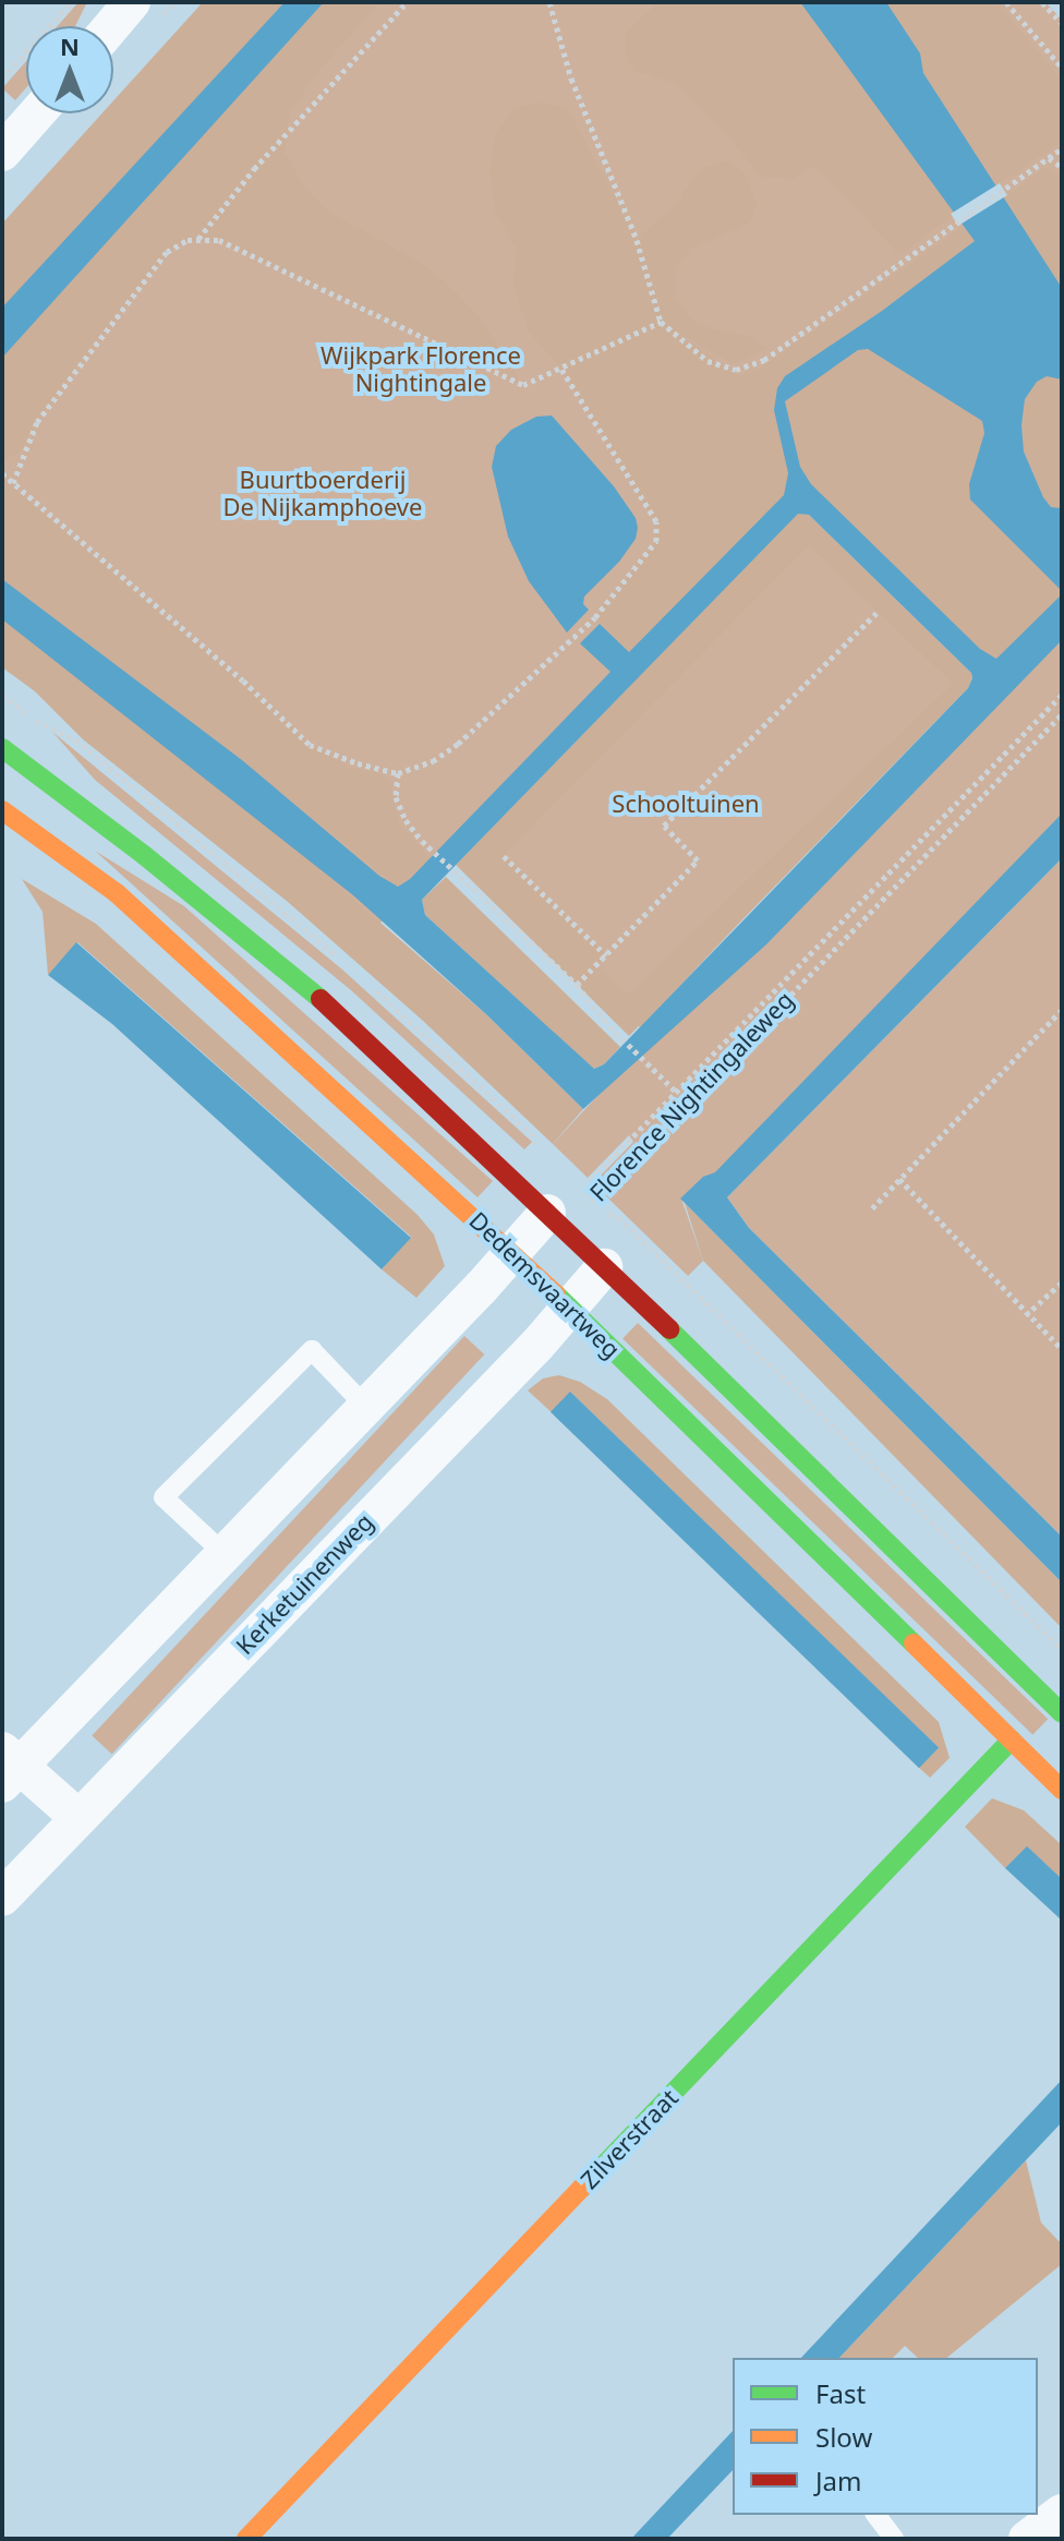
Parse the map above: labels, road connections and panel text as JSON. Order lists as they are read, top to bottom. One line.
{"streets":{"main road":["Dedemsvaartweg","Zilverstraat"],"street":["Kerketuinenweg"],"path":["Florence Nightingaleweg"]},"crossings":[["Dedemsvaartweg","Kerketuinenweg"],["Dedemsvaartweg","Zilverstraat"]],"parks":["Wijkpark Florence Nightingale","Buurtboerderij De Nijkamphoeve","Schooltuinen"],"legend":["Fast","Slow","Jam"],"north":"top"}
